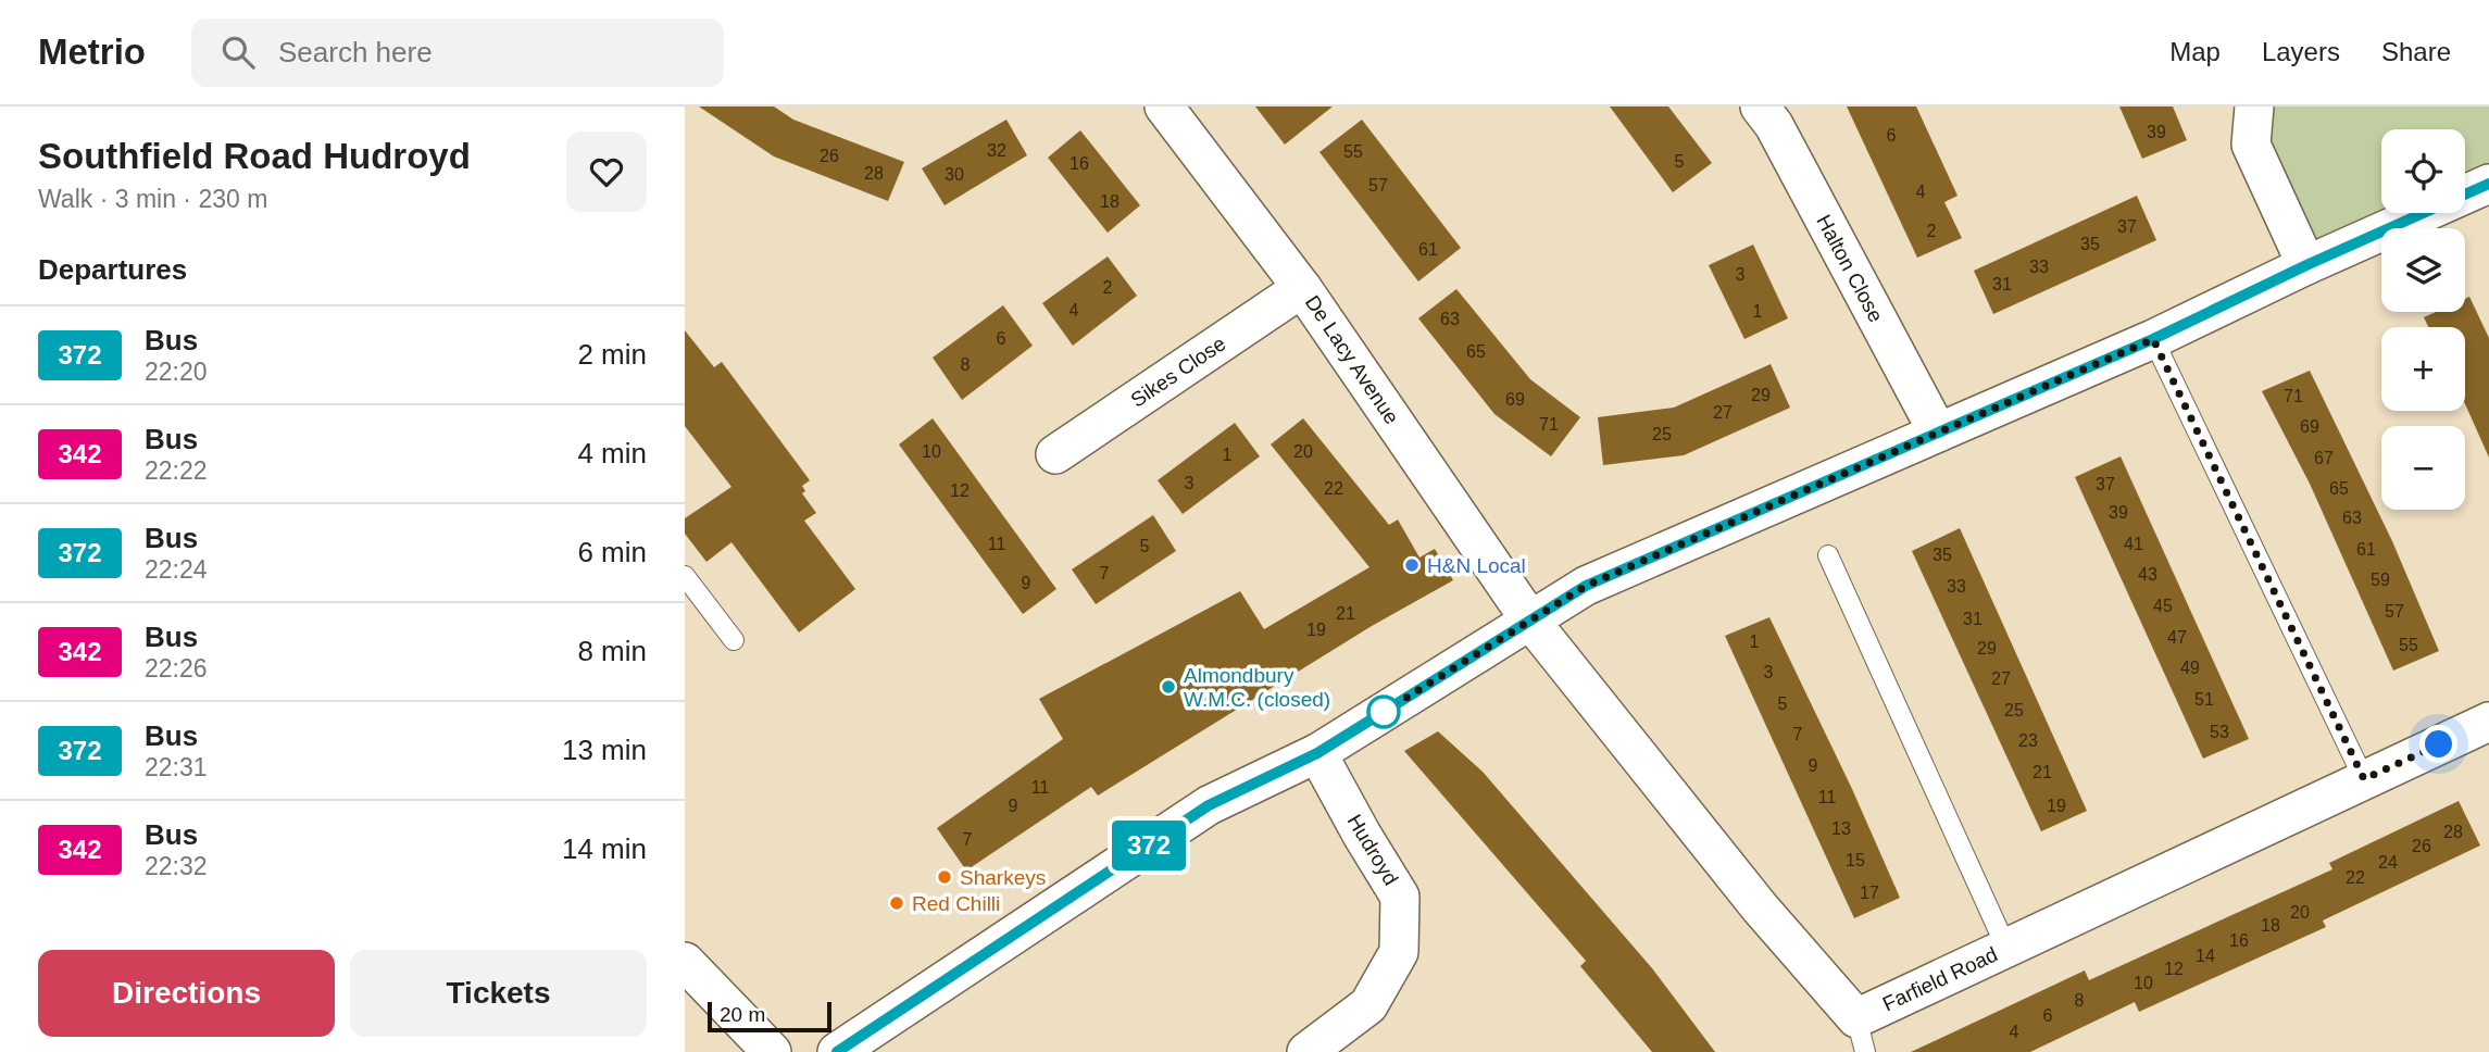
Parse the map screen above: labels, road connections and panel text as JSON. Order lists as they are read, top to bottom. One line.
{"streets":{"street":["Halton Close","De Lacy Avenue","Sikes Close","Hudroyd","Farfield Road"]},"crossings":[["De Lacy Avenue","Sikes Close"],["De Lacy Avenue","Farfield Road"]],"places":["H&N Local","Almondbury W.M.C. (closed)","Sharkeys","Red Chilli"],"lines":["bus line 372"],"house_numbers":["39","6","32","55","26","5","16","28","30","57","4","18","37","2","35","61","33","3","31","2","4","1","63","6","65","8","29","71","69","27","71","69","25","10","20","1","67","3","37","22","65","12","39","63","11","41","5","61","35","7","43","59","9","33","45","57","21","31","19","47","1","55","29","49","3","27","51","5","25","53","7","23","9","21","11","11","9","19","13","28","7","26","15","24","22","17","20","18","16","14","12","10","8","6","4"],"scale_bar":"20 m","page":{"header":"Metrio","search":"Search here","nav":["Map","Layers","Share"],"heading":[["Southfield Road Hudroyd","Walk · 3 min · 230 m"],"Departures"],"on_map":"372","map_buttons":["+","−"],"list":[{"mark":"372","name":"Bus","note":"22:20","value":"2 min"},{"mark":"342","name":"Bus","note":"22:22","value":"4 min"},{"mark":"372","name":"Bus","note":"22:24","value":"6 min"},{"mark":"342","name":"Bus","note":"22:26","value":"8 min"},{"mark":"372","name":"Bus","note":"22:31","value":"13 min"},{"mark":"342","name":"Bus","note":"22:32","value":"14 min"}],"buttons":["Directions","Tickets"],"scale":"20 m"}}
